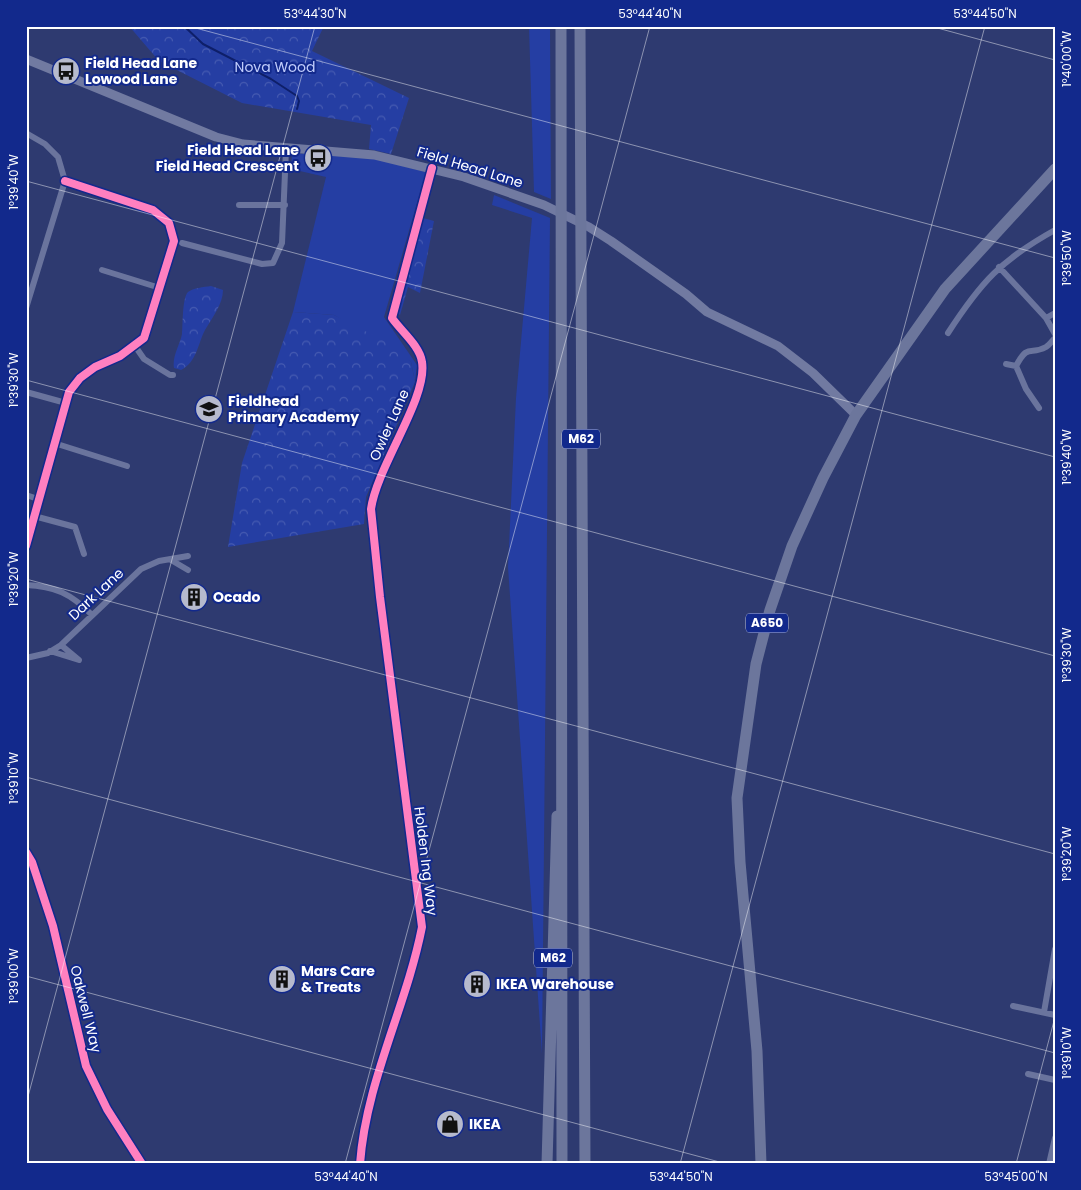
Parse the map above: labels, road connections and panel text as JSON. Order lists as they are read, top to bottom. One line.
{"streets":{"highway":["M62","A650"],"main road":["Field Head Lane"],"street":["Owler Lane","Dark Lane","Holden Ing Way","Oakwell Way"]},"crossings":[["Field Head Lane","Owler Lane"],["Field Head Lane","A650"],["Owler Lane","Holden Ing Way"]],"parks":["Nova Wood"],"places":{"bus stop":["Field Head Lane Lowood Lane","Field Head Lane Field Head Crescent"],"school or university":["Fieldhead Primary Academy"],"building":["Ocado","Mars Care & Treats","IKEA Warehouse"],"shop":["IKEA"]},"coordinates":["53°44'30\"N","53°44'40\"N","53°44'50\"N","1°40'00\"W","1°39'40\"W","1°39'50\"W","1°39'30\"W","1°39'20\"W","1°39'10\"W","1°39'00\"W","53°45'00\"N"]}
